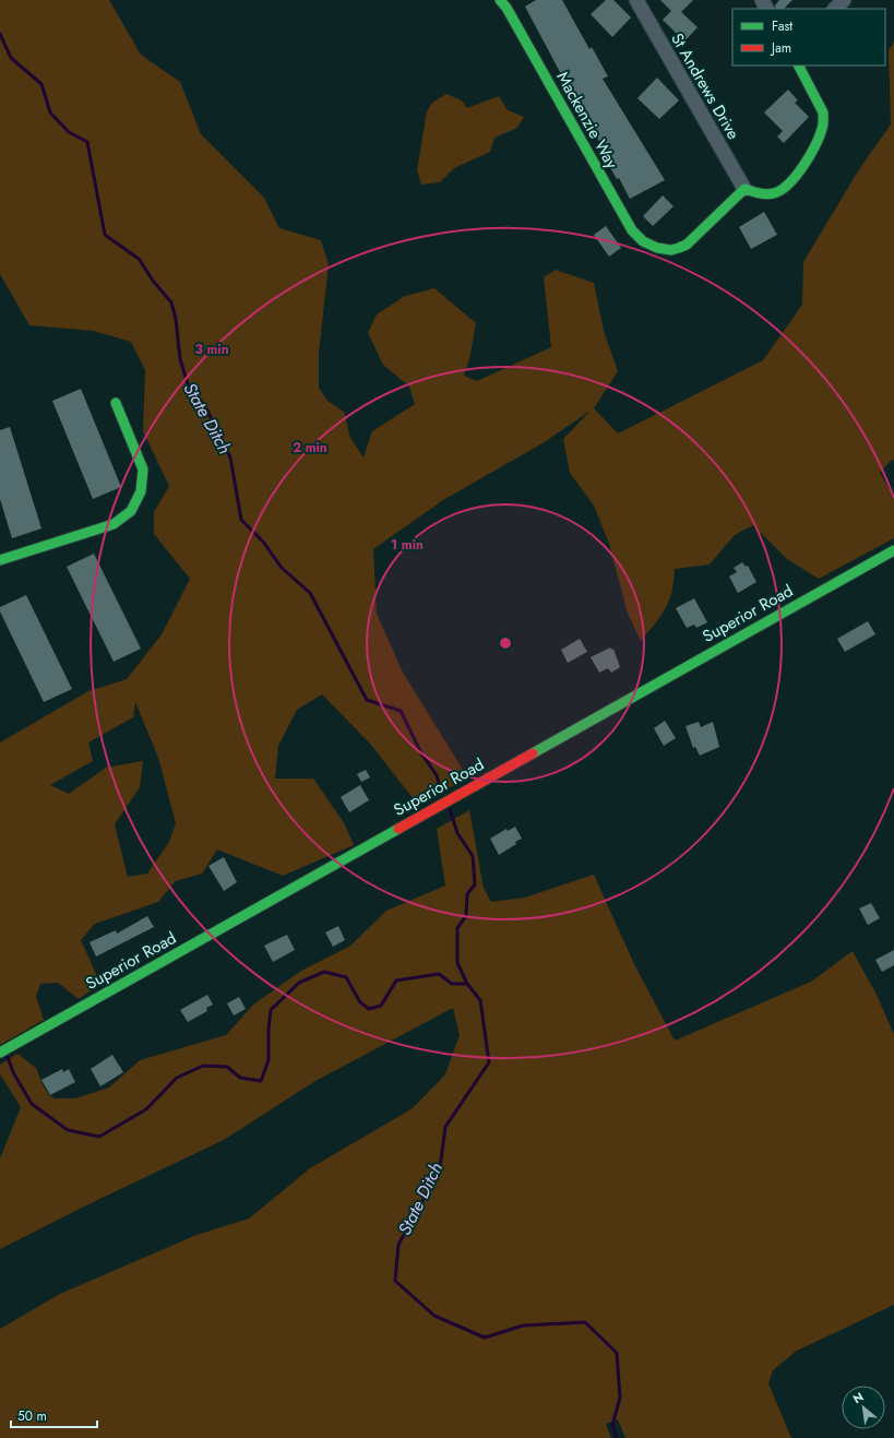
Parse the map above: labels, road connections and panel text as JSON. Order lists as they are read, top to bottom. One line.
{"streets":{"street":["St Andrews Drive","Mackenzie Way","Superior Road"]},"crossings":[["St Andrews Drive","Mackenzie Way"]],"water":["State Ditch"],"legend":["Fast","Jam"],"scale_bar":"50 m","north":"top left","rings":["3 min","2 min","1 min"]}
